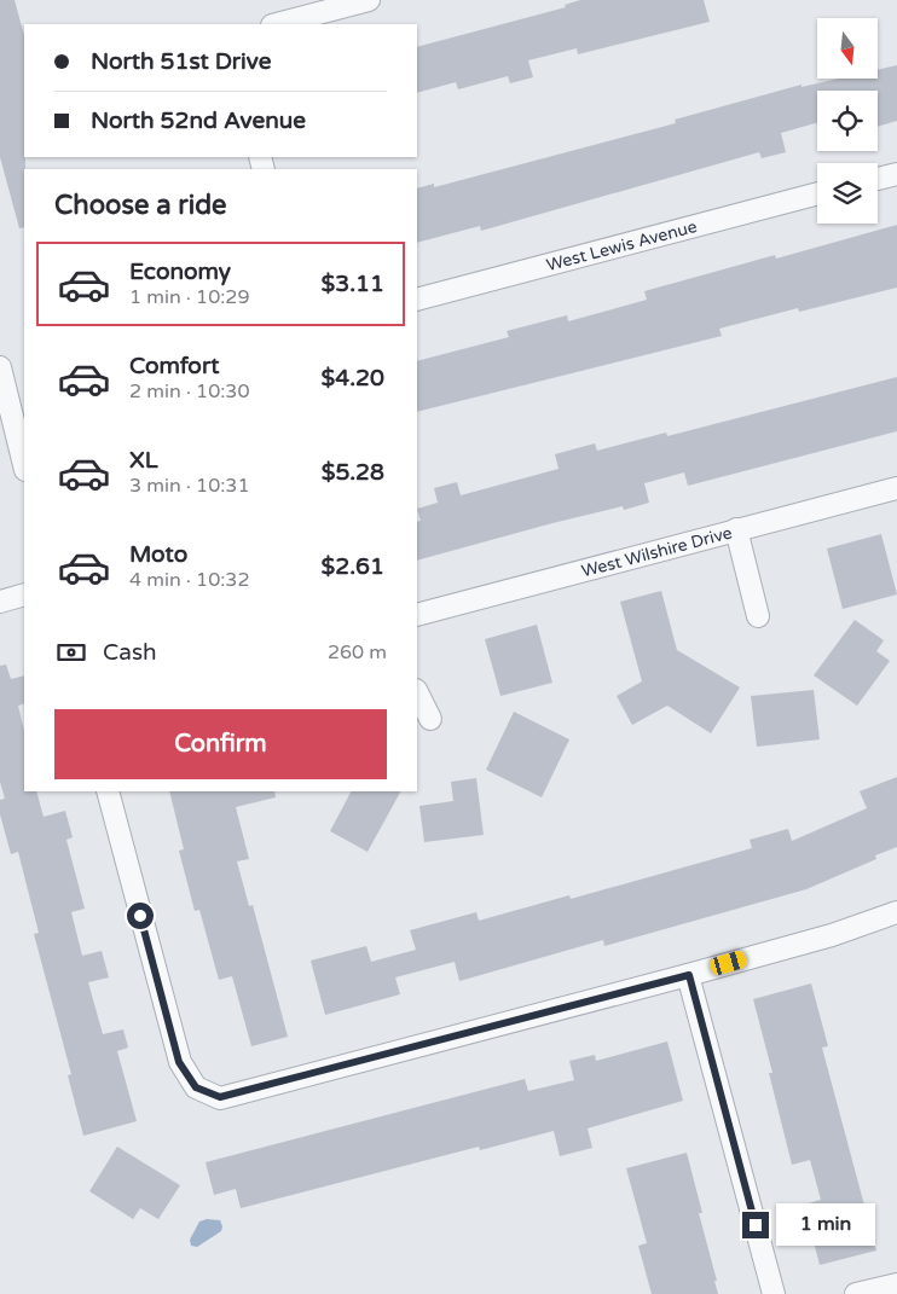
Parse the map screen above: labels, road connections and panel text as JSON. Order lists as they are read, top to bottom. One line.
{"streets":{"street":["West Lewis Avenue","West Wilshire Drive"]},"north":"bottom","page":{"banner":["North 51st Drive","North 52nd Avenue"],"heading":"Choose a ride","list":[{"name":"Economy","note":"1 min · 10:29","value":"$3.11"},{"name":"Comfort","note":"2 min · 10:30","value":"$4.20"},{"name":"XL","note":"3 min · 10:31","value":"$5.28"},{"name":"Moto","note":"4 min · 10:32","value":"$2.61"}],"pay":["Cash","260 m"],"buttons":"Confirm","bubble":"1 min"}}
